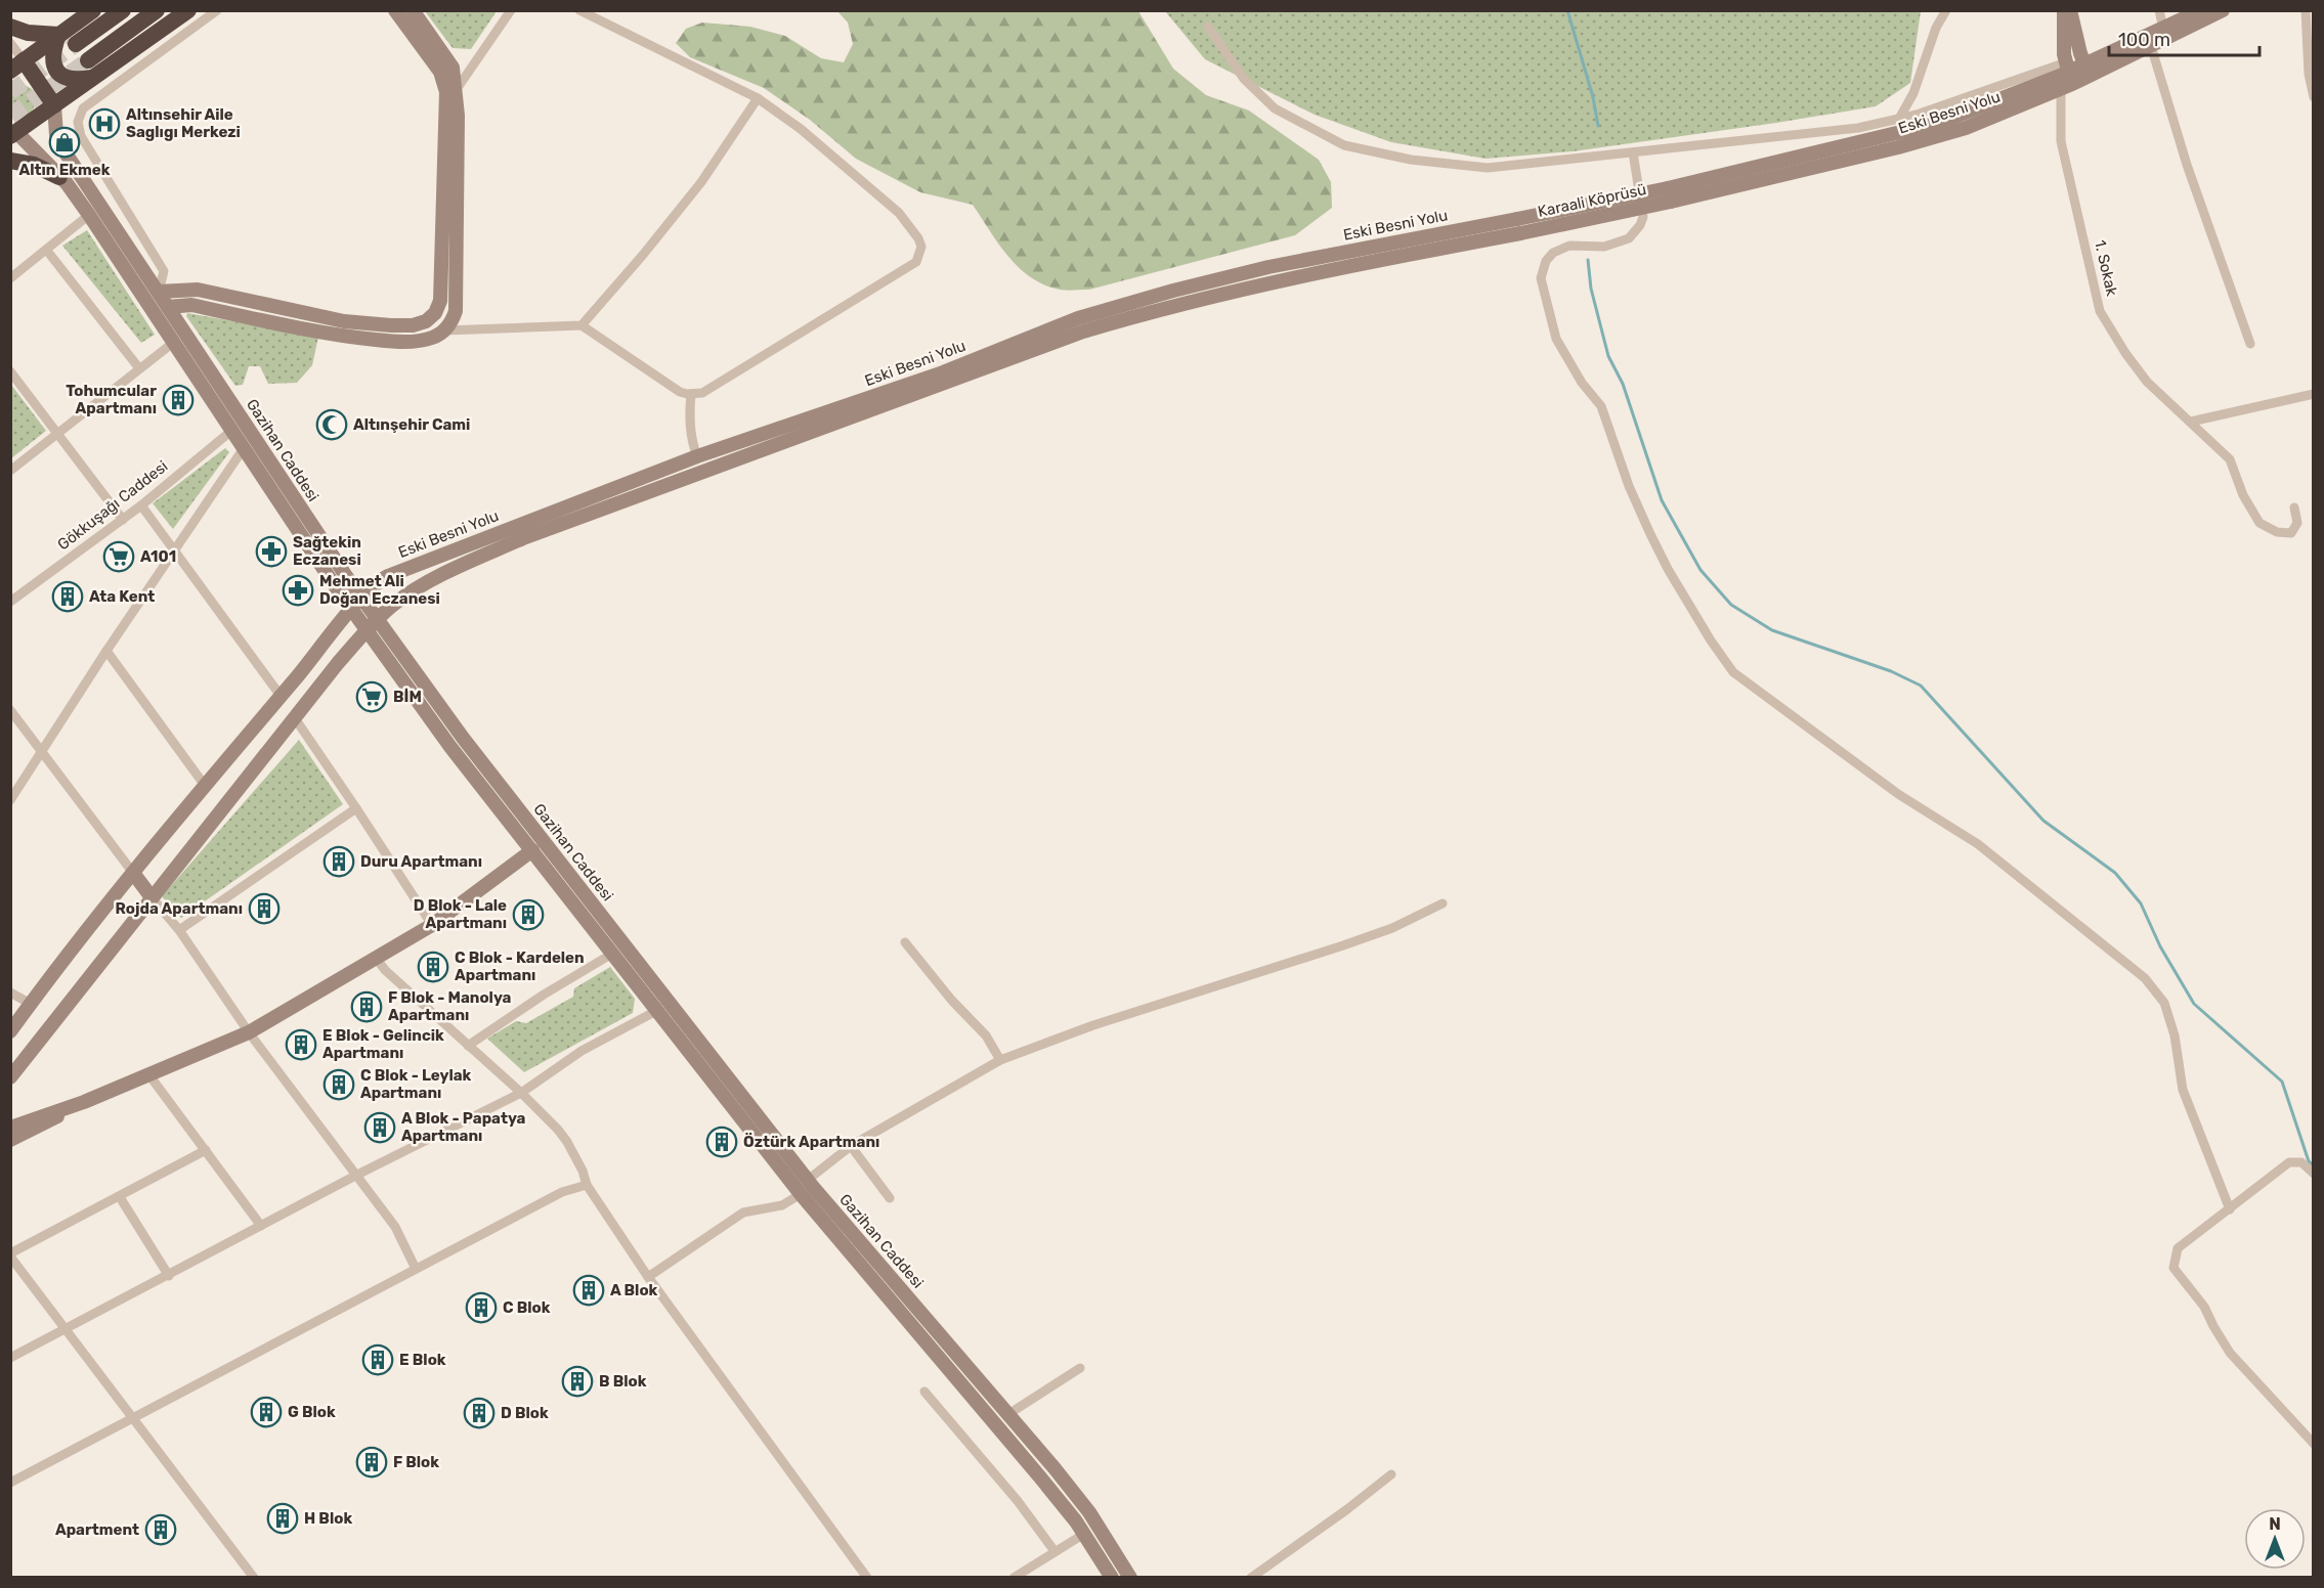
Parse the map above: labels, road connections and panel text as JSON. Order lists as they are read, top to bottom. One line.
{"streets":{"main road":["Eski Besni Yolu","Karaali Köprüsü","Gazihan Caddesi"],"street":["1. Sokak","Gökkuşağı Caddesi"]},"crossings":[["Eski Besni Yolu","Karaali Köprüsü"],["Eski Besni Yolu","1. Sokak"],["Eski Besni Yolu","Gazihan Caddesi"],["Gazihan Caddesi","Gökkuşağı Caddesi"]],"places":{"hospital":["Altınsehir Aile Saglıgı Merkezi"],"shop":["Altın Ekmek"],"building":["Tohumcular Apartmanı","Ata Kent","Duru Apartmanı","Rojda Apartmanı","D Blok - Lale Apartmanı","C Blok - Kardelen Apartmanı","F Blok - Manolya Apartmanı","E Blok - Gelincik Apartmanı","C Blok - Leylak Apartmanı","A Blok - Papatya Apartmanı","Öztürk Apartmanı","A Blok","C Blok","E Blok","B Blok","G Blok","D Blok","F Blok","H Blok","Apartment"],"mosque":["Altınşehir Cami"],"pharmacy":["Sağtekin Eczanesi","Mehmet Ali Doğan Eczanesi"],"supermarket":["A101","BİM"]},"scale_bar":"100 m","north":"top"}
